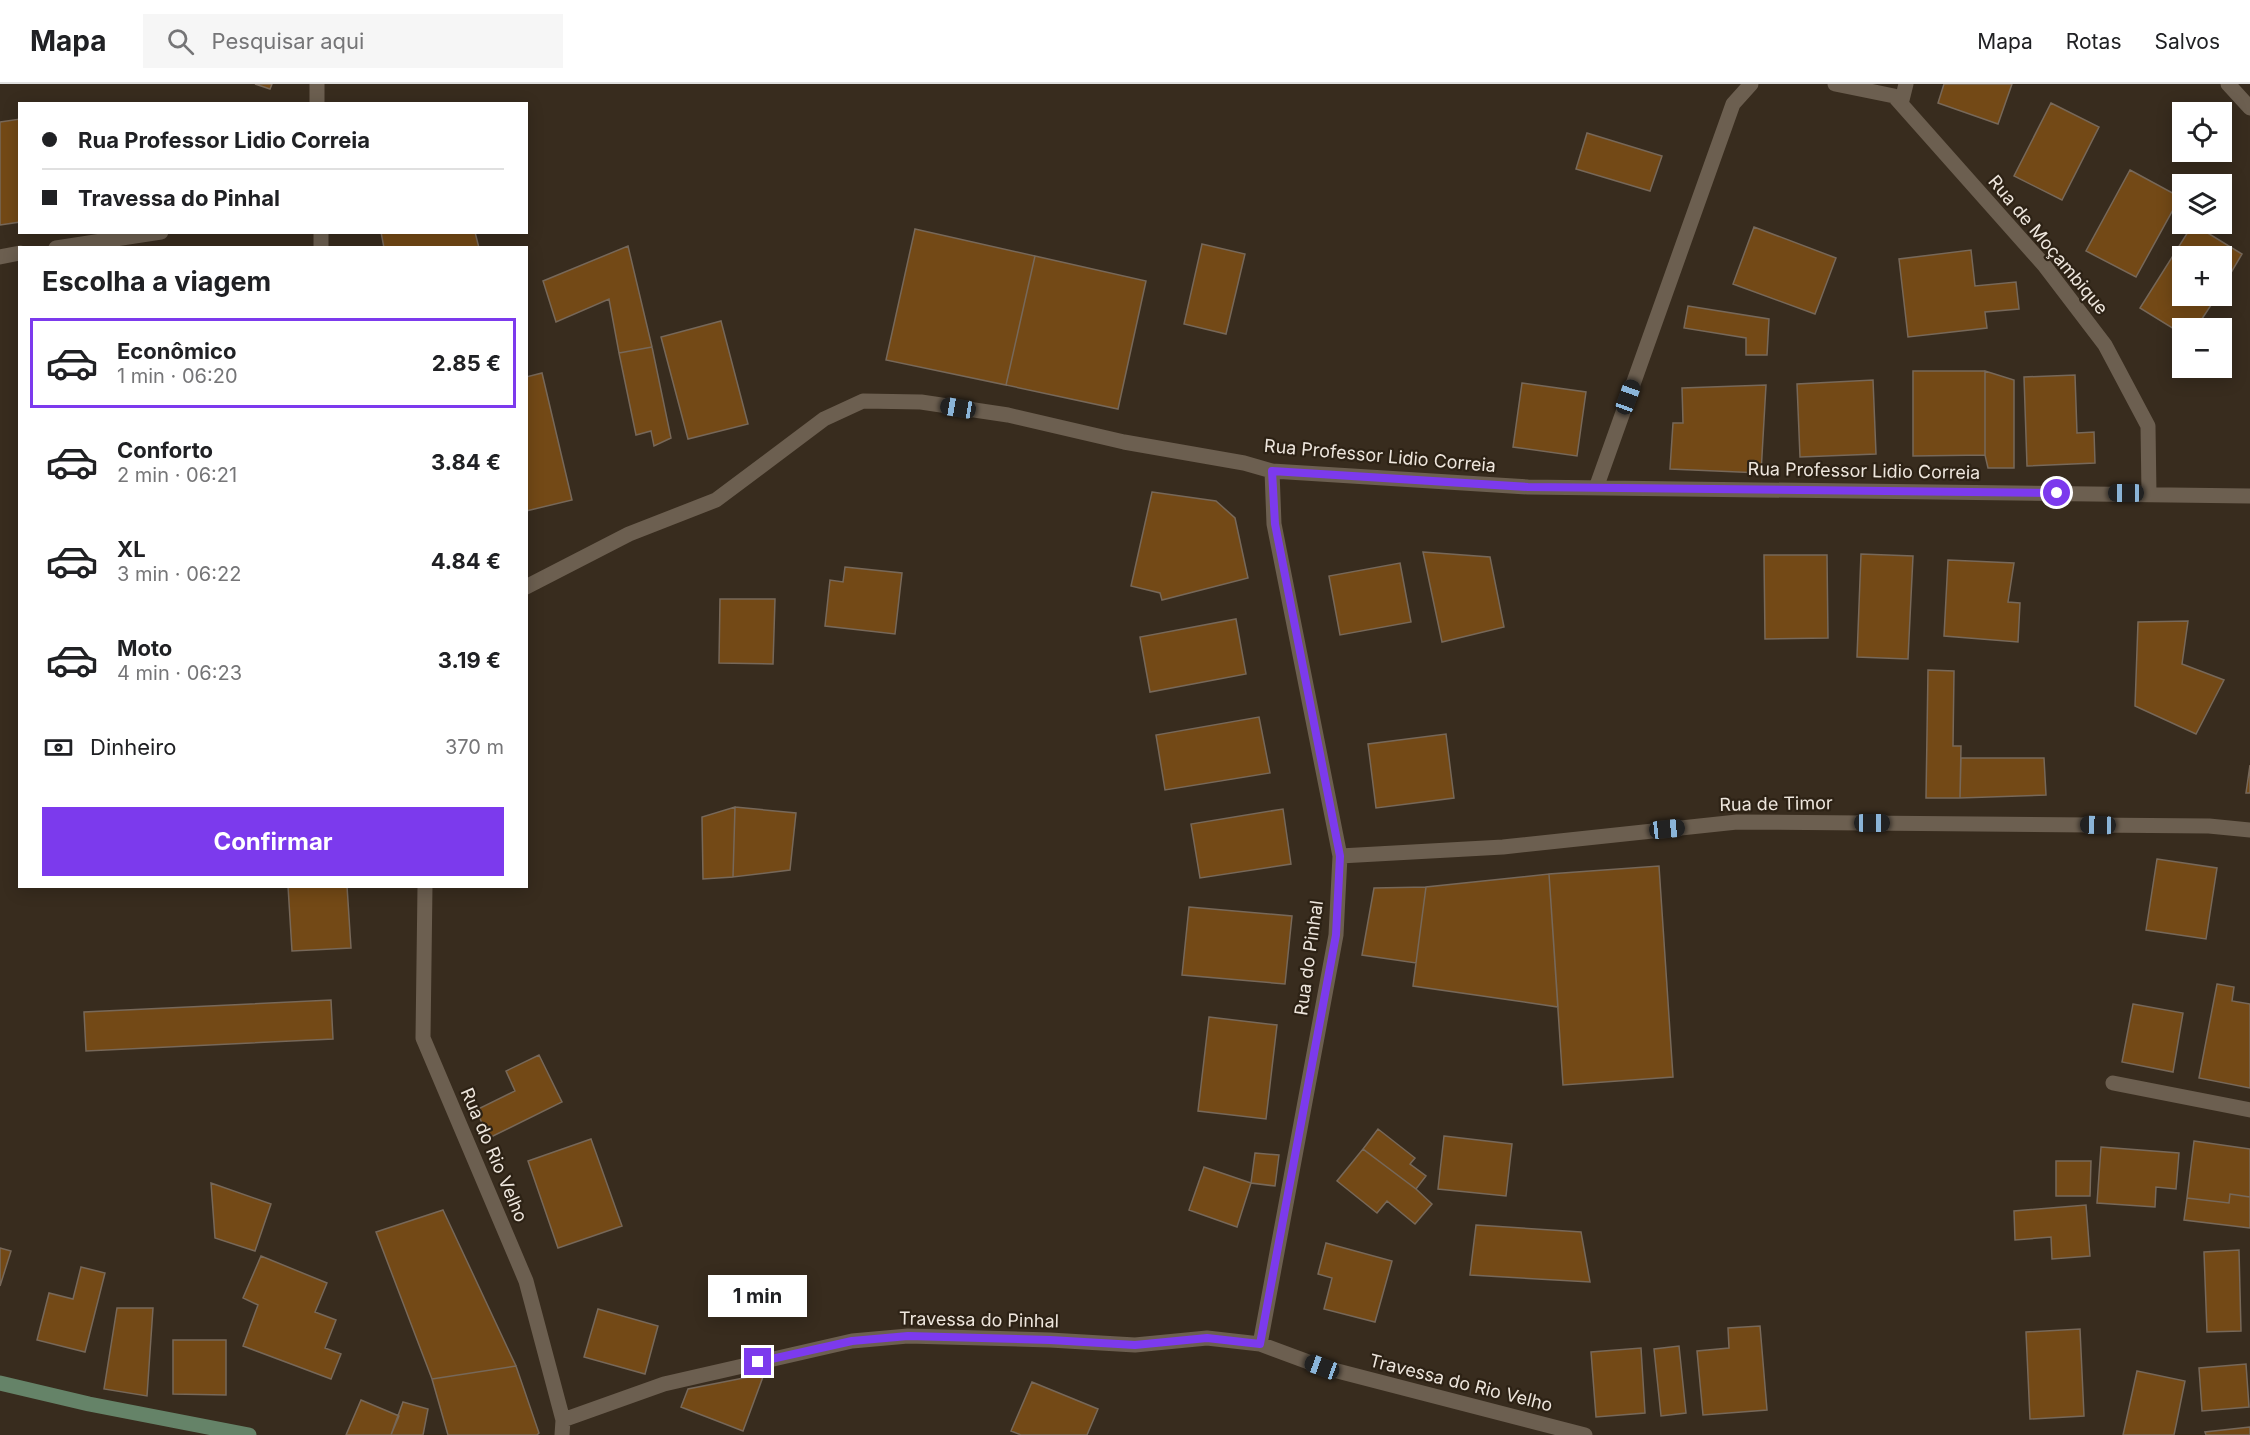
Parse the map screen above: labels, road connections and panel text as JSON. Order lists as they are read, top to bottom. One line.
{"streets":{"street":["Rua de Moçambique","Rua Professor Lidio Correia","Rua de Timor","Rua do Pinhal","Rua do Rio Velho","Travessa do Pinhal","Travessa do Rio Velho"]},"crossings":[["Rua de Moçambique","Rua Professor Lidio Correia"],["Rua Professor Lidio Correia","Rua do Pinhal"],["Rua de Timor","Rua do Pinhal"],["Rua do Pinhal","Travessa do Pinhal"],["Rua do Pinhal","Travessa do Rio Velho"],["Rua do Rio Velho","Travessa do Pinhal"],["Travessa do Pinhal","Travessa do Rio Velho"]],"page":{"header":"Mapa","search":"Pesquisar aqui","nav":["Mapa","Rotas","Salvos"],"map_buttons":["+","−"],"banner":["Rua Professor Lidio Correia","Travessa do Pinhal"],"heading":"Escolha a viagem","list":[{"name":"Econômico","note":"1 min · 06:20","value":"2.85 €"},{"name":"Conforto","note":"2 min · 06:21","value":"3.84 €"},{"name":"XL","note":"3 min · 06:22","value":"4.84 €"},{"name":"Moto","note":"4 min · 06:23","value":"3.19 €"}],"pay":["Dinheiro","370 m"],"buttons":"Confirmar","bubble":"1 min"}}
